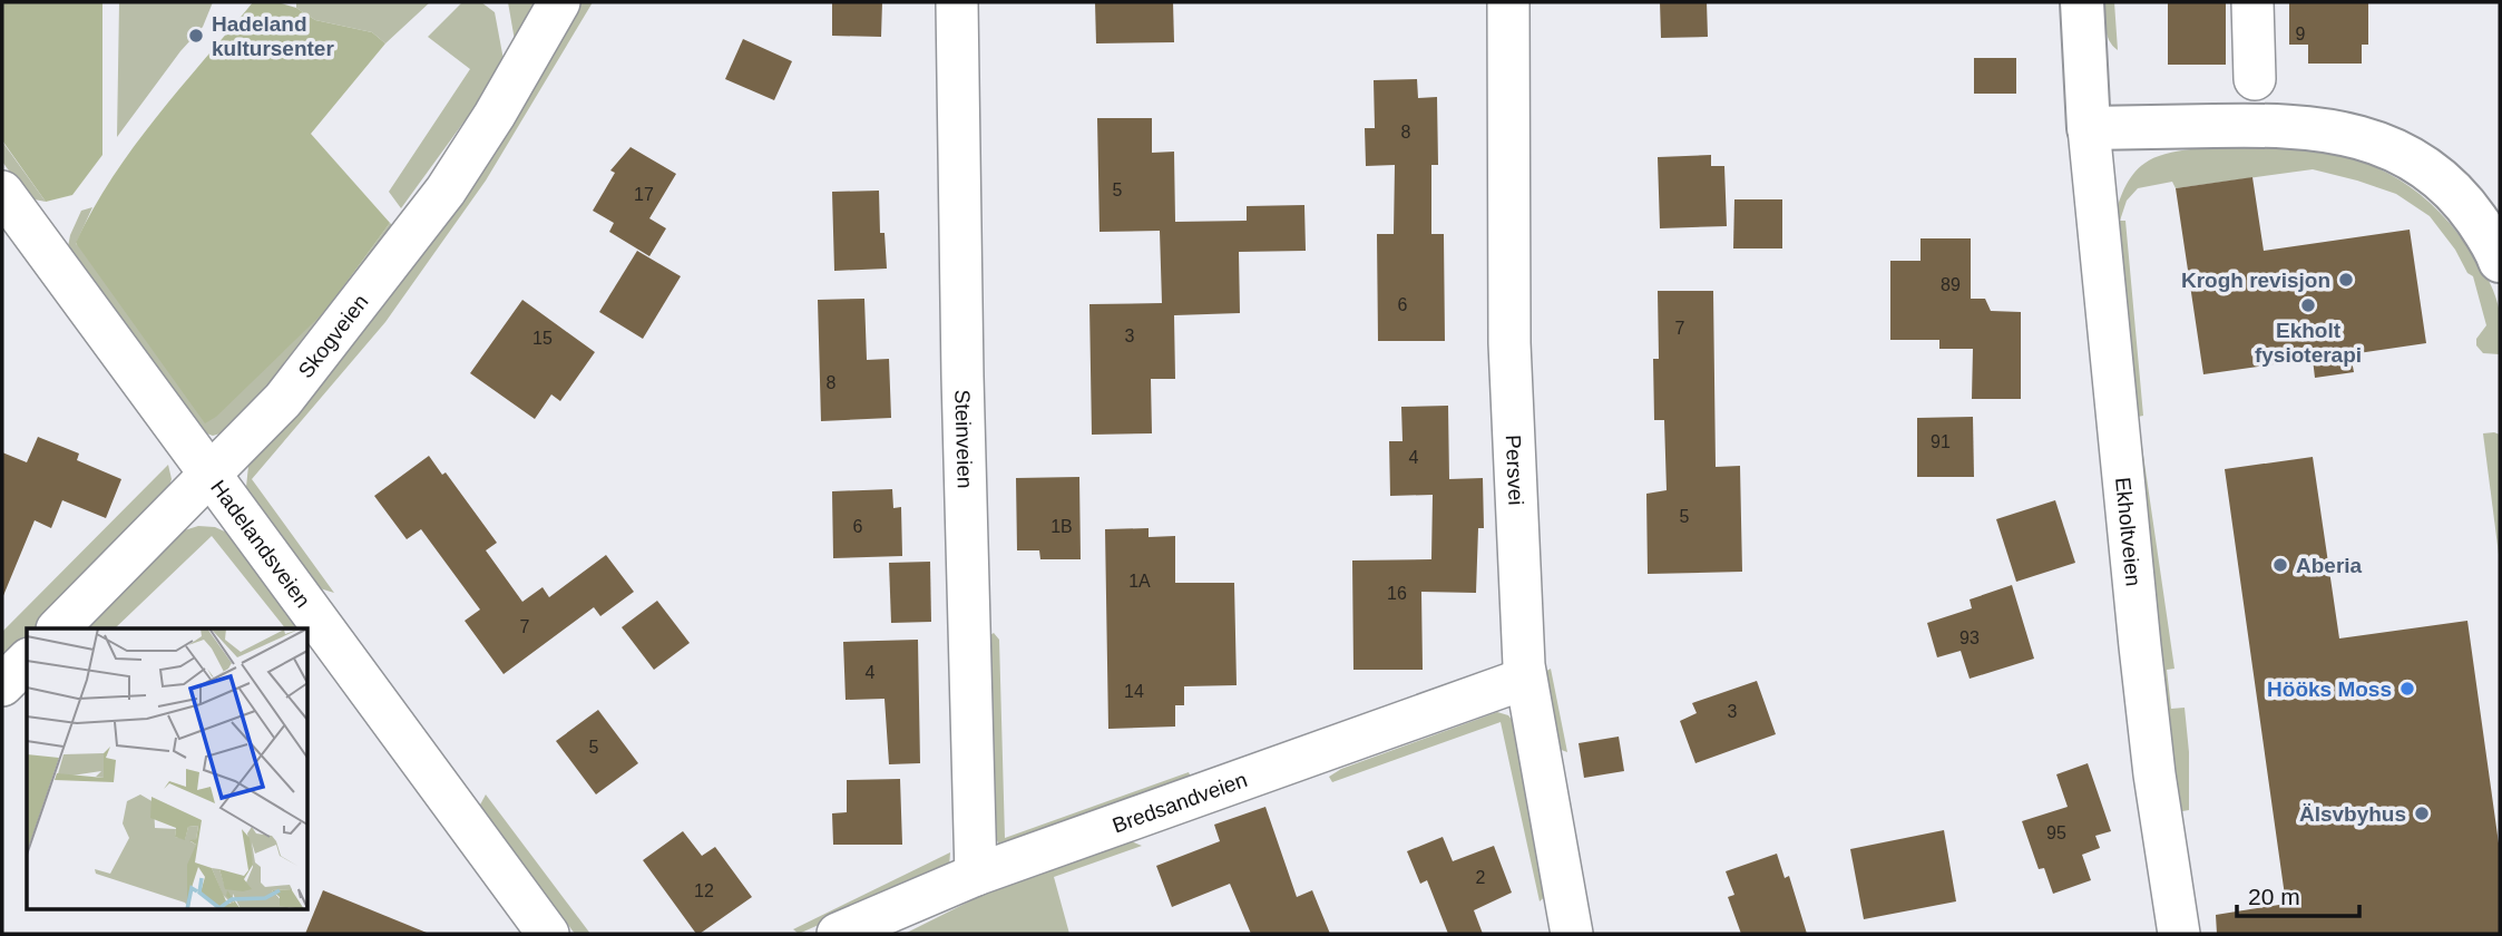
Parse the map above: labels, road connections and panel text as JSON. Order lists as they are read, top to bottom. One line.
{"streets":{"street":["Skogveien","Steinveien","Persvei","Ekholtveien","Hadelandsveien","Bredsandveien"]},"crossings":[["Skogveien","Hadelandsveien"],["Steinveien","Bredsandveien"],["Persvei","Bredsandveien"]],"places":["Hadeland kultursenter","Krogh revisjon","Ekholt fysioterapi","Aberia","Hööks Moss","Älsvbyhus"],"house_numbers":["9","8","5","17","89","6","7","3","15","8","91","4","5","6","1B","1A","16","7","93","4","14","3","5","95","2","12"],"scale_bar":"20 m"}
